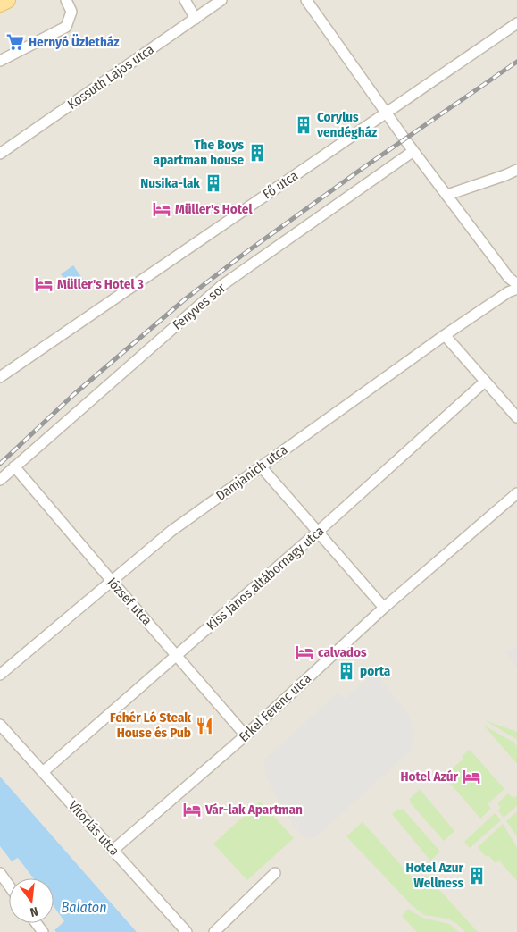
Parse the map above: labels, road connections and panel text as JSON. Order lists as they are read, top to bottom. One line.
{"streets":{"street":["Kossuth Lajos utca","Fő utca","Fenyves sor","Damjanich utca","Kiss János altábornagy utca","József utca","Erkel Ferenc utca","Vitorlás utca"]},"crossings":[["Fenyves sor","József utca"],["Damjanich utca","József utca"],["Kiss János altábornagy utca","József utca"],["Kiss János altábornagy utca","Vitorlás utca"],["József utca","Erkel Ferenc utca"],["Erkel Ferenc utca","Vitorlás utca"]],"water":["Balaton"],"places":{"supermarket":["Hernyó Üzletház"],"building":["Corylus vendégház","The Boys apartman house","Nusika-lak","porta","Hotel Azur Wellness"],"hotel":["Müller's Hotel","Müller's Hotel 3","calvados","Hotel Azúr","Vár-lak Apartman"],"restaurant":["Fehér Ló Steak House és Pub"]},"north":"bottom"}
